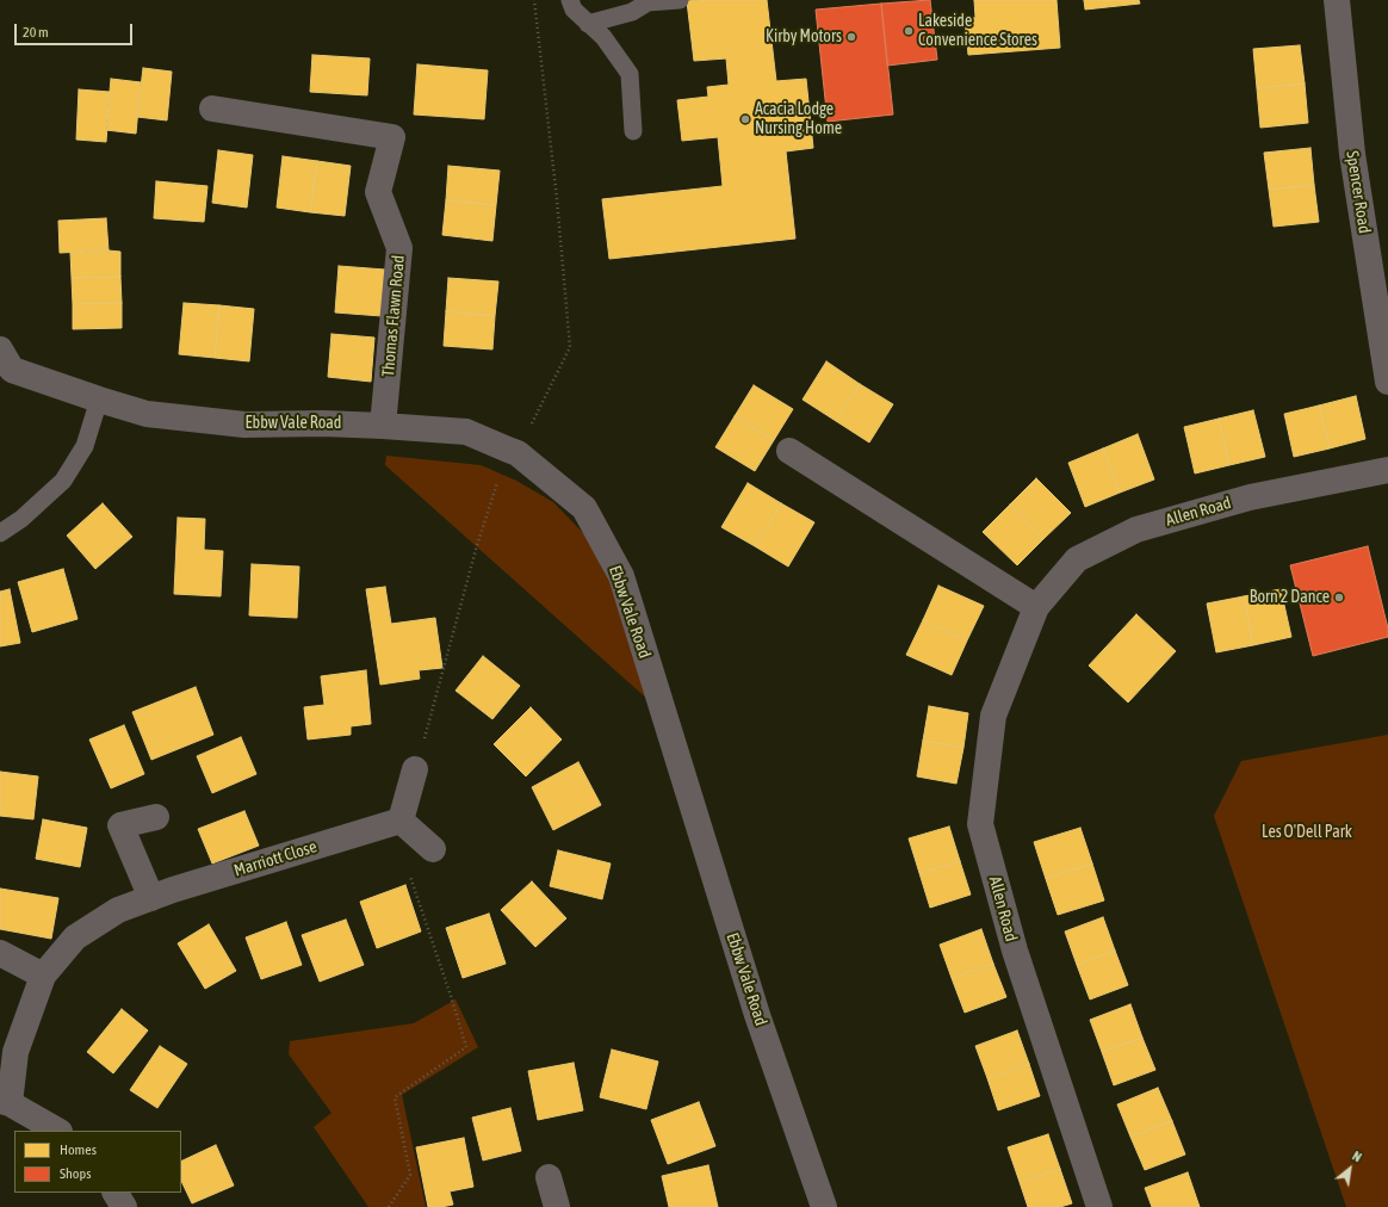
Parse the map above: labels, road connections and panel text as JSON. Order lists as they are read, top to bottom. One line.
{"streets":{"street":["Spencer Road","Thomas Flawn Road","Ebbw Vale Road","Allen Road","Marriott Close"]},"crossings":[["Thomas Flawn Road","Ebbw Vale Road"]],"parks":["Les O'Dell Park"],"places":["Lakeside Convenience Stores","Kirby Motors","Acacia Lodge Nursing Home","Born 2 Dance"],"legend":["Homes","Shops"],"scale_bar":"20 m","north":"top right"}
